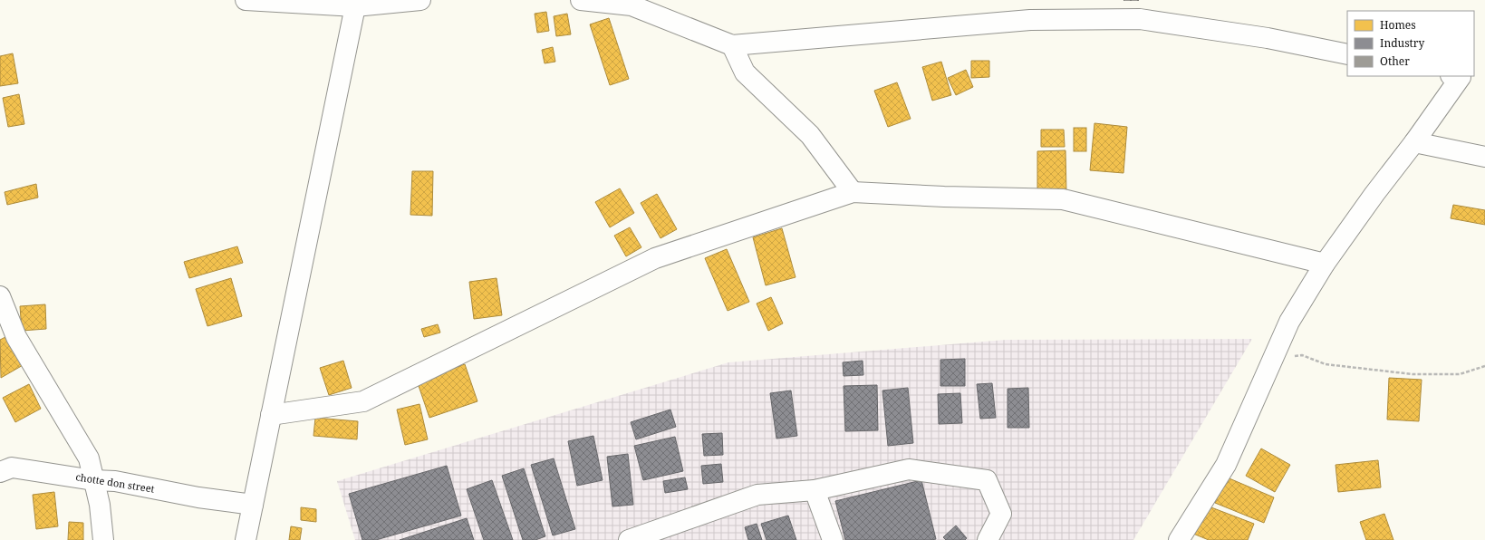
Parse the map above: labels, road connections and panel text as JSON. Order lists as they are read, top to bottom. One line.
{"streets":{"street":["chotte don street"]},"legend":["Homes","Industry","Other"]}
